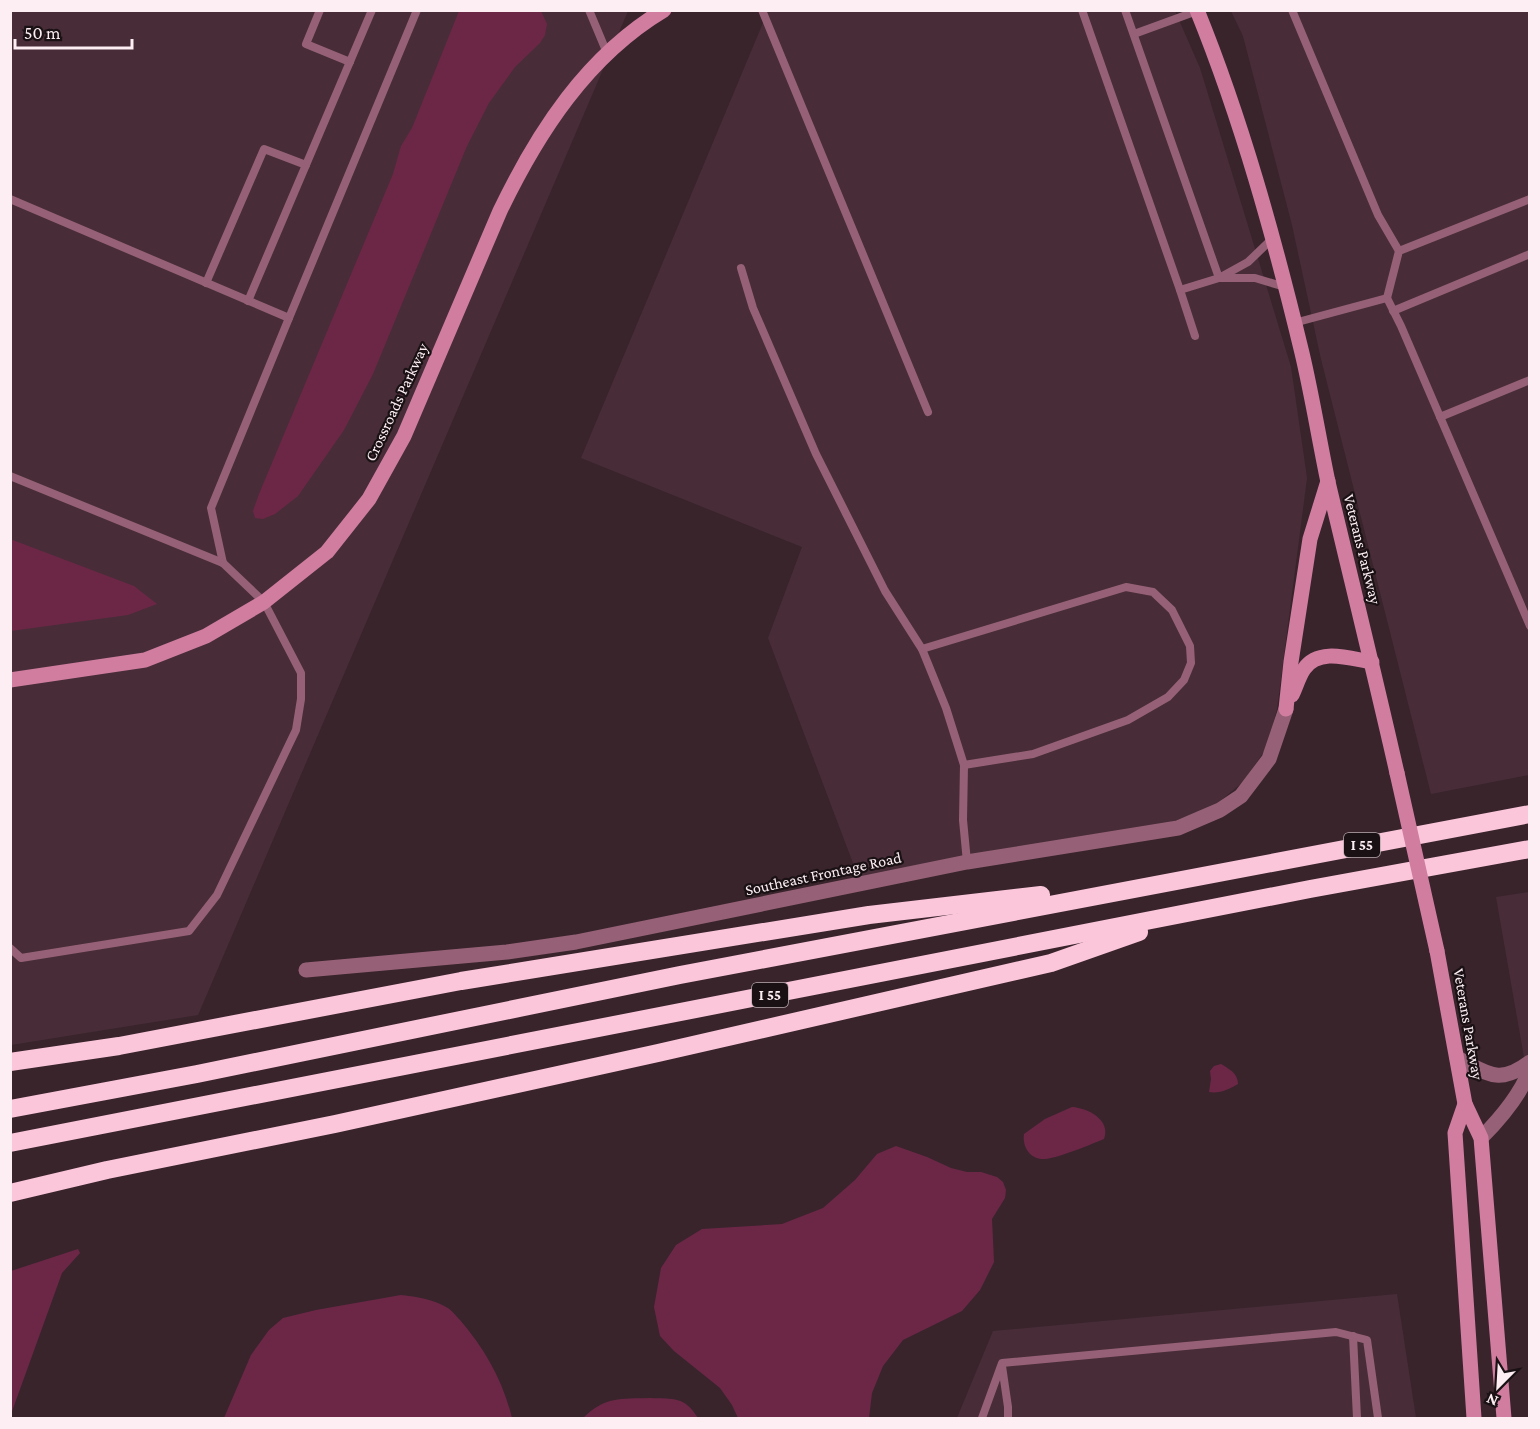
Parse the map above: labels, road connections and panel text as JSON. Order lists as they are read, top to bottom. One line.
{"streets":{"highway":["I 55"],"main road":["Crossroads Parkway","Veterans Parkway"],"street":["Southeast Frontage Road"]},"scale_bar":"50 m","north":"bottom left"}
